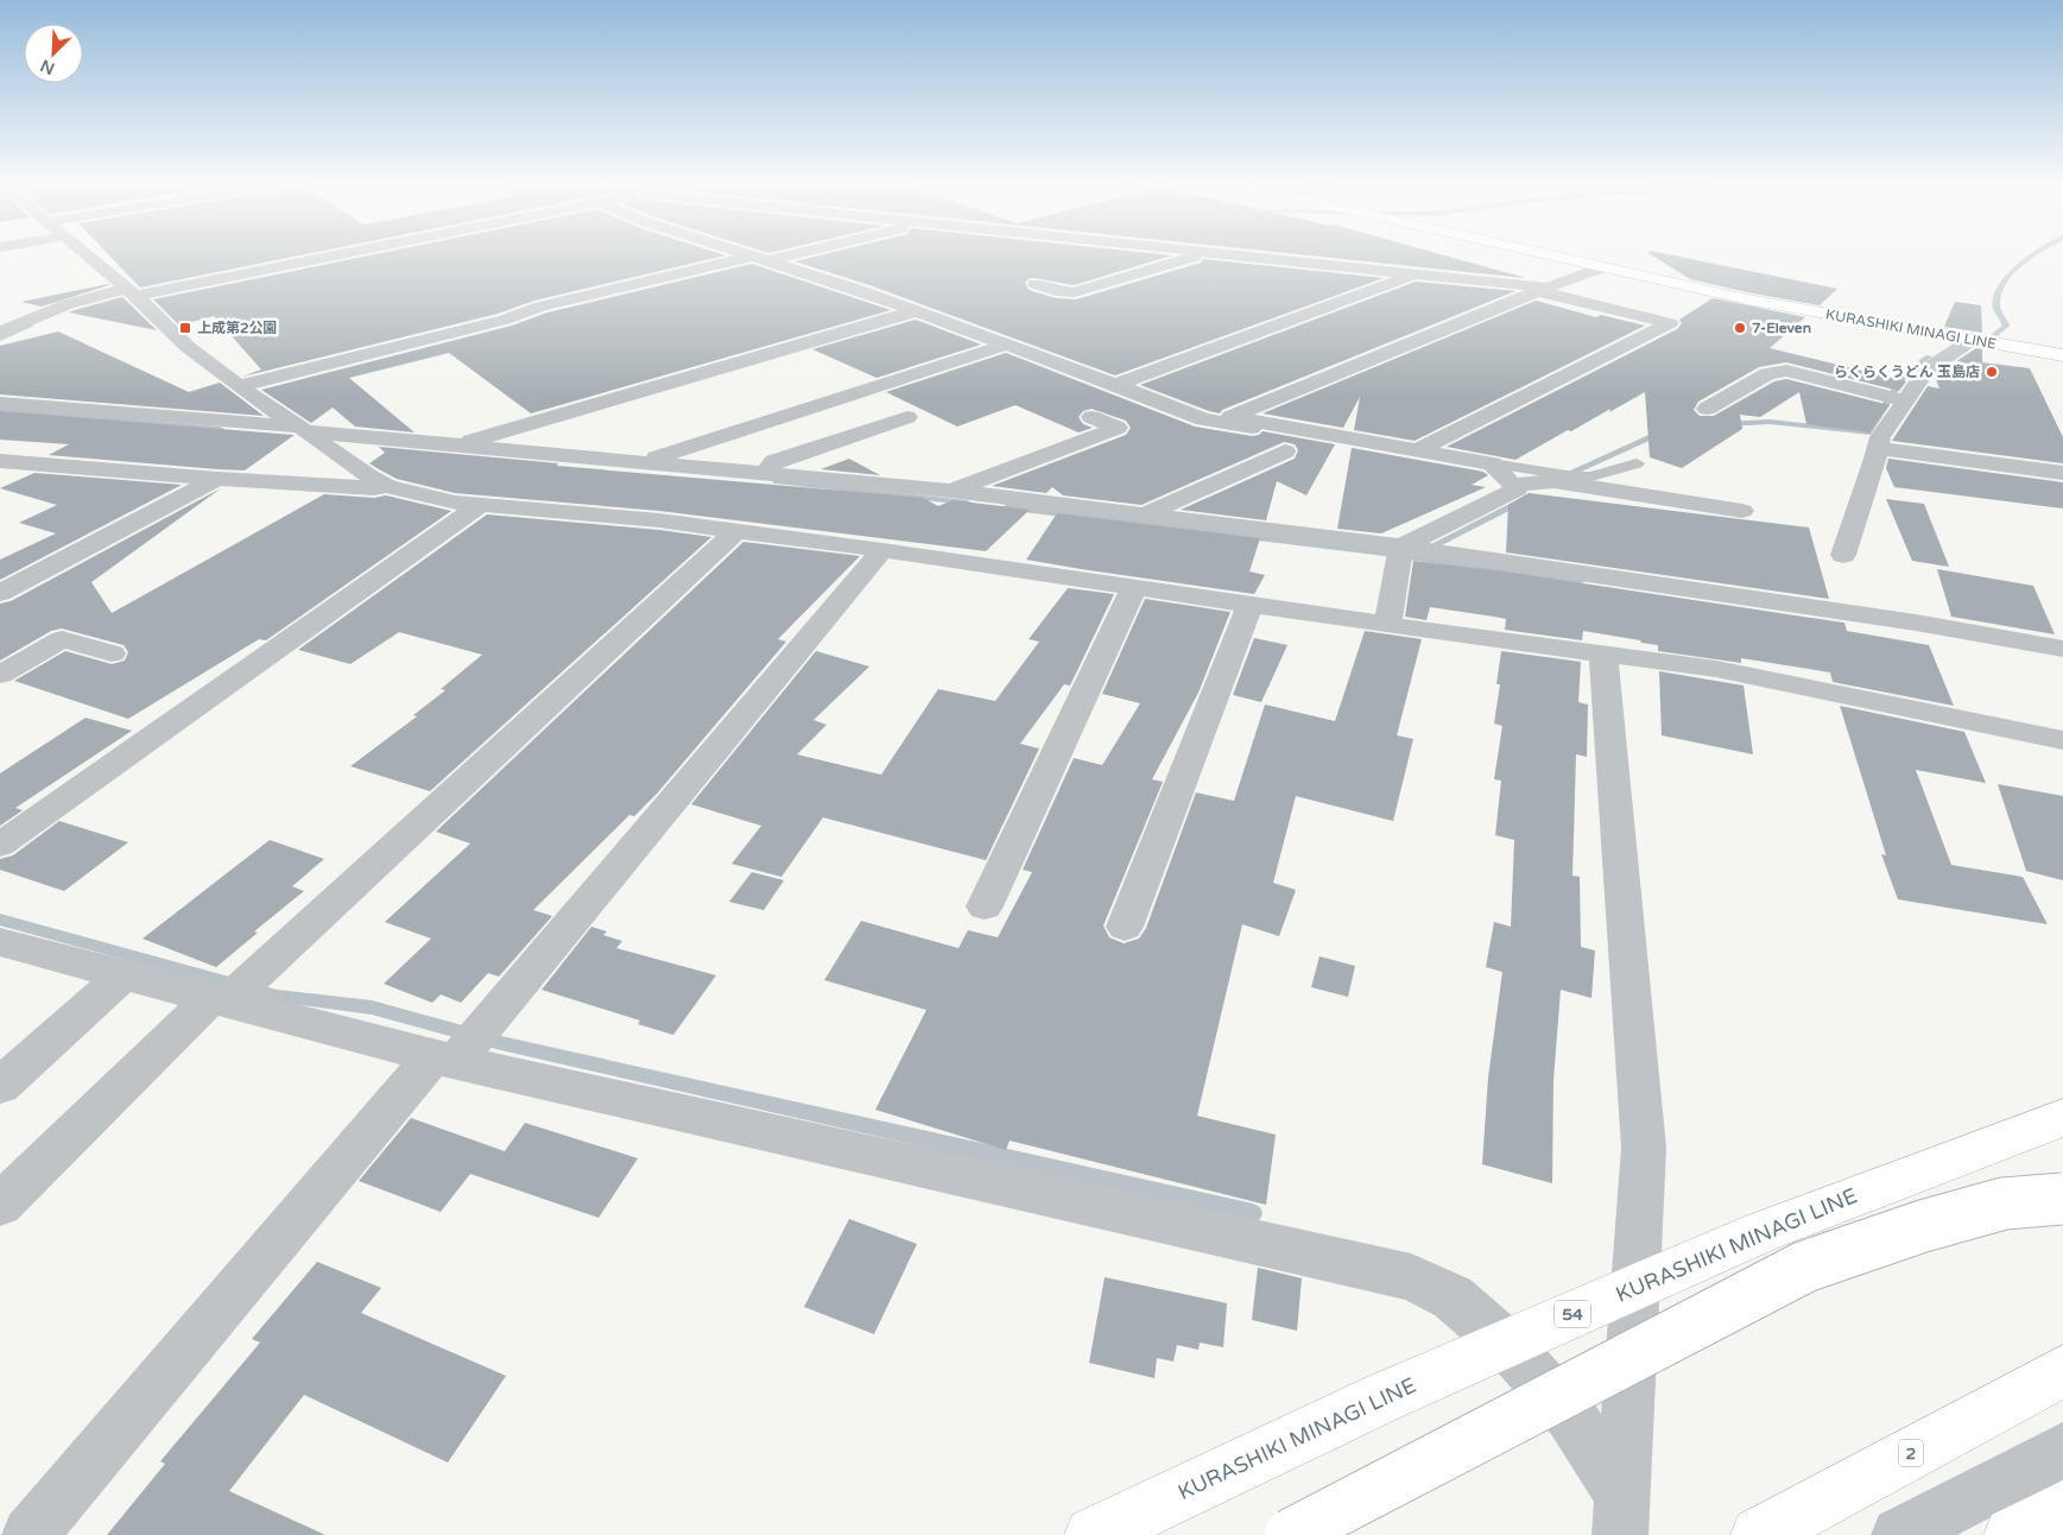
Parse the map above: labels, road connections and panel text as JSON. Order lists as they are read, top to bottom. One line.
{"streets":{"main road":["KURASHIKI MINAGI LINE","54","2"]},"places":{"transit":["上成第2公園"],"other":["7-Eleven","らくらくうどん 玉島店"]},"north":"bottom left"}
